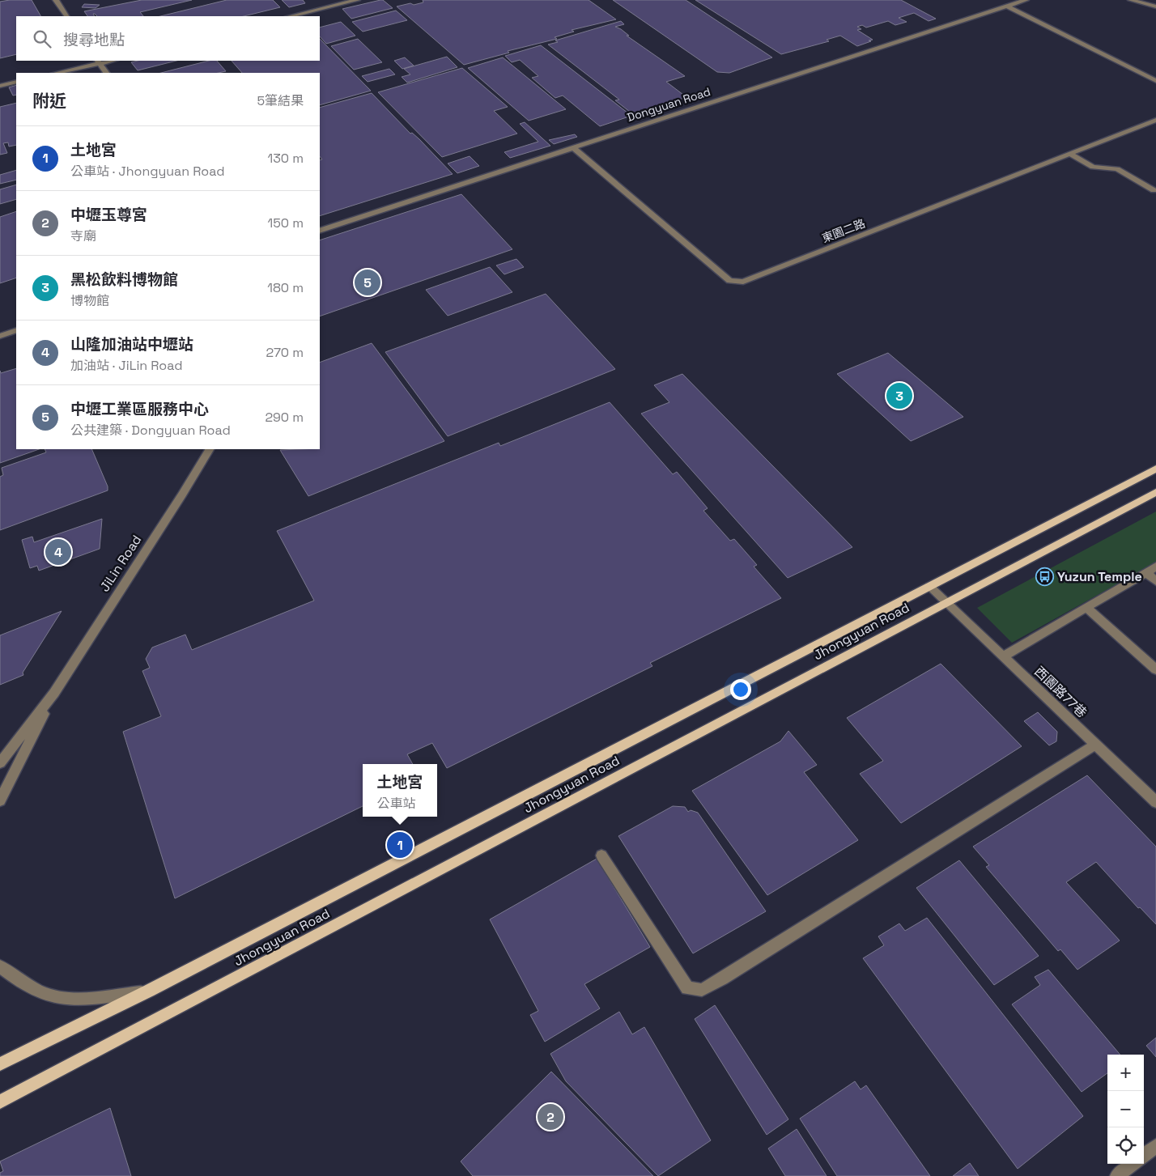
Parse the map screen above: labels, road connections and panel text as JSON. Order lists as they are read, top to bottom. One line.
{"streets":{"main road":["Jhongyuan Road"],"street":["Dongyuan Road","東園二路","JiLin Road","西園路77巷"]},"crossings":[["Dongyuan Road","東園二路"],["Jhongyuan Road","西園路77巷"]],"places":{"bus stop":["Yuzun Temple"]},"page":{"search":"搜尋地點","heading":["附近","5筆結果"],"list":[{"mark":"1","name":"土地宮","note":"公車站 · Jhongyuan Road","value":"130 m"},{"mark":"2","name":"中壢玉尊宮","note":"寺廟","value":"150 m"},{"mark":"3","name":"黑松飲料博物館","note":"博物館","value":"180 m"},{"mark":"4","name":"山隆加油站中壢站","note":"加油站 · JiLin Road","value":"270 m"},{"mark":"5","name":"中壢工業區服務中心","note":"公共建築 · Dongyuan Road","value":"290 m"}],"pins":["5","3","4","1","2"],"popup":["土地宮","公車站"],"map_buttons":["+","−"]}}
